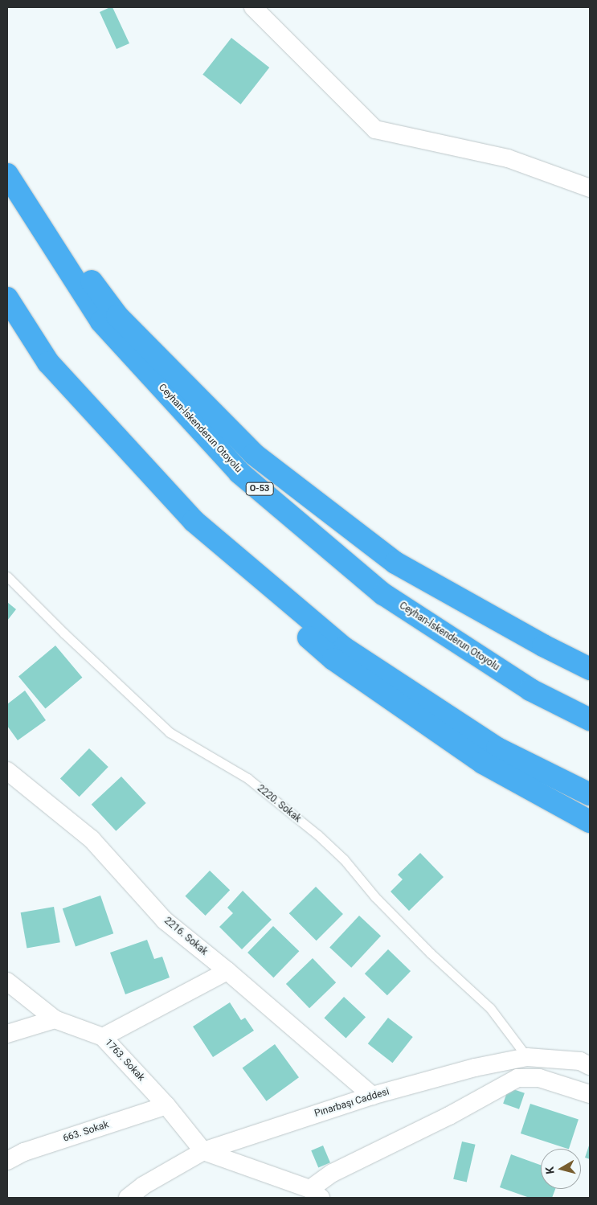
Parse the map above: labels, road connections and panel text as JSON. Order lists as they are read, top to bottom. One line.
{"streets":{"highway":["Ceyhan-İskenderun Otoyolu","O-53"],"street":["2216. Sokak","1763. Sokak","Pınarbaşı Caddesi","663. Sokak"],"lane":["2220. Sokak"]},"crossings":[["2220. Sokak","Pınarbaşı Caddesi"],["2216. Sokak","Pınarbaşı Caddesi"],["1763. Sokak","Pınarbaşı Caddesi"],["1763. Sokak","663. Sokak"]],"north":"left"}
